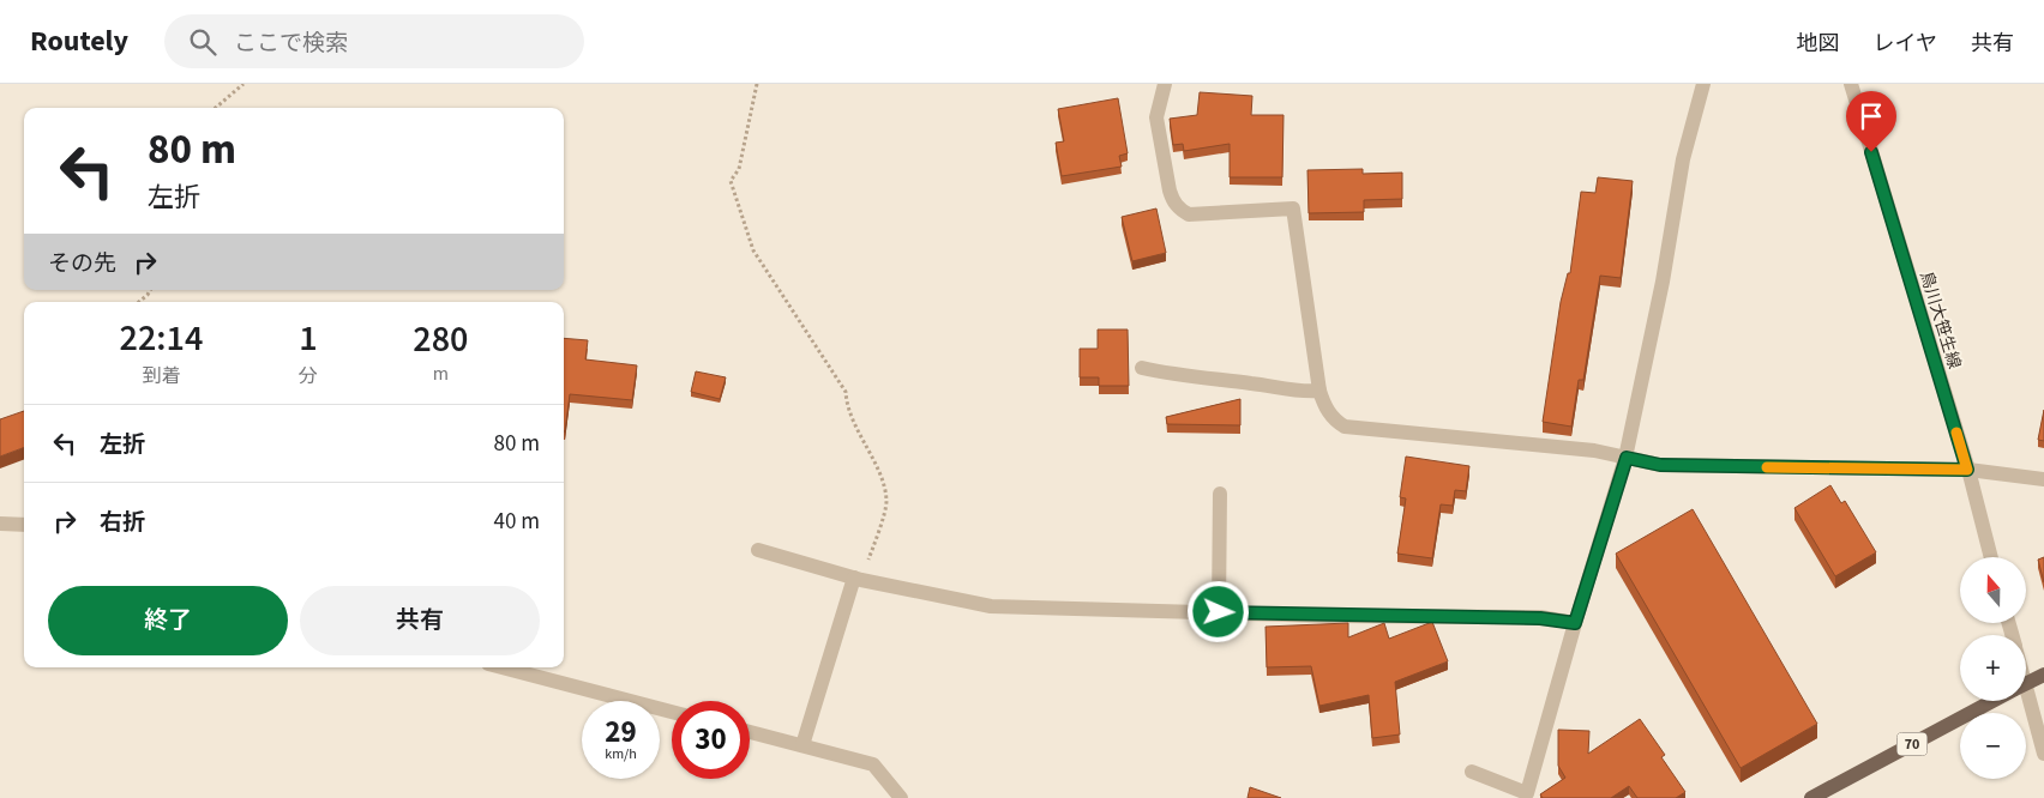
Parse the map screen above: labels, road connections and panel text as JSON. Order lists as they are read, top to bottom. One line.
{"streets":{"main road":["70"],"street":["鳥川大笹生線"]},"north":"top","page":{"header":"Routely","search":"ここで検索","nav":["地図","レイヤ","共有"],"turn":["80 m","左折"],"then":"その先","eta":["22:14","到着","1","分","280","m"],"list":[{"name":"左折","value":"80 m"},{"name":"右折","value":"40 m"}],"map_buttons":["+","−"],"buttons":["終了","共有"],"speed":"29 km/h","limit":"30"}}
